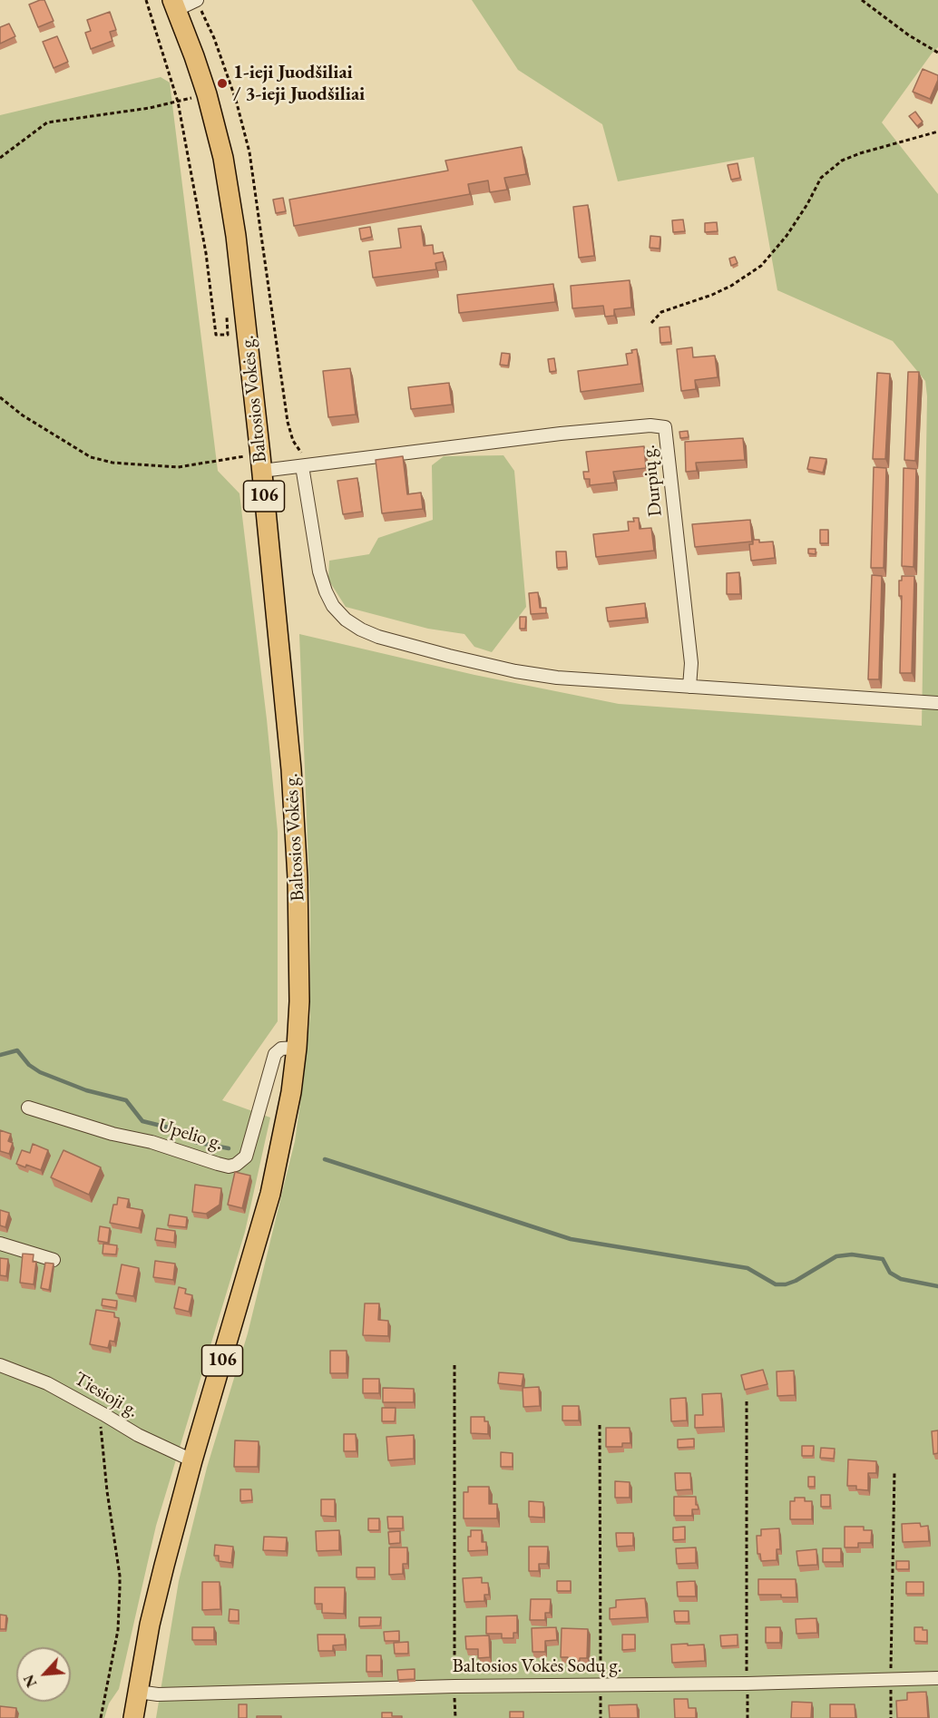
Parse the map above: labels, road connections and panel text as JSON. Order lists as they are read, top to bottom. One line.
{"streets":{"main road":["Baltosios Vokės g.","106"],"street":["Durpių g.","Upelio g.","Tiesioji g.","Baltosios Vokės Sodų g."]},"crossings":[["Baltosios Vokės g.","Durpių g."],["Baltosios Vokės g.","106"],["Baltosios Vokės g.","Upelio g."],["106","Upelio g."],["106","Tiesioji g."],["106","Baltosios Vokės Sodų g."]],"places":["1-ieji Juodšiliai / 3-ieji Juodšiliai"],"north":"bottom left"}
